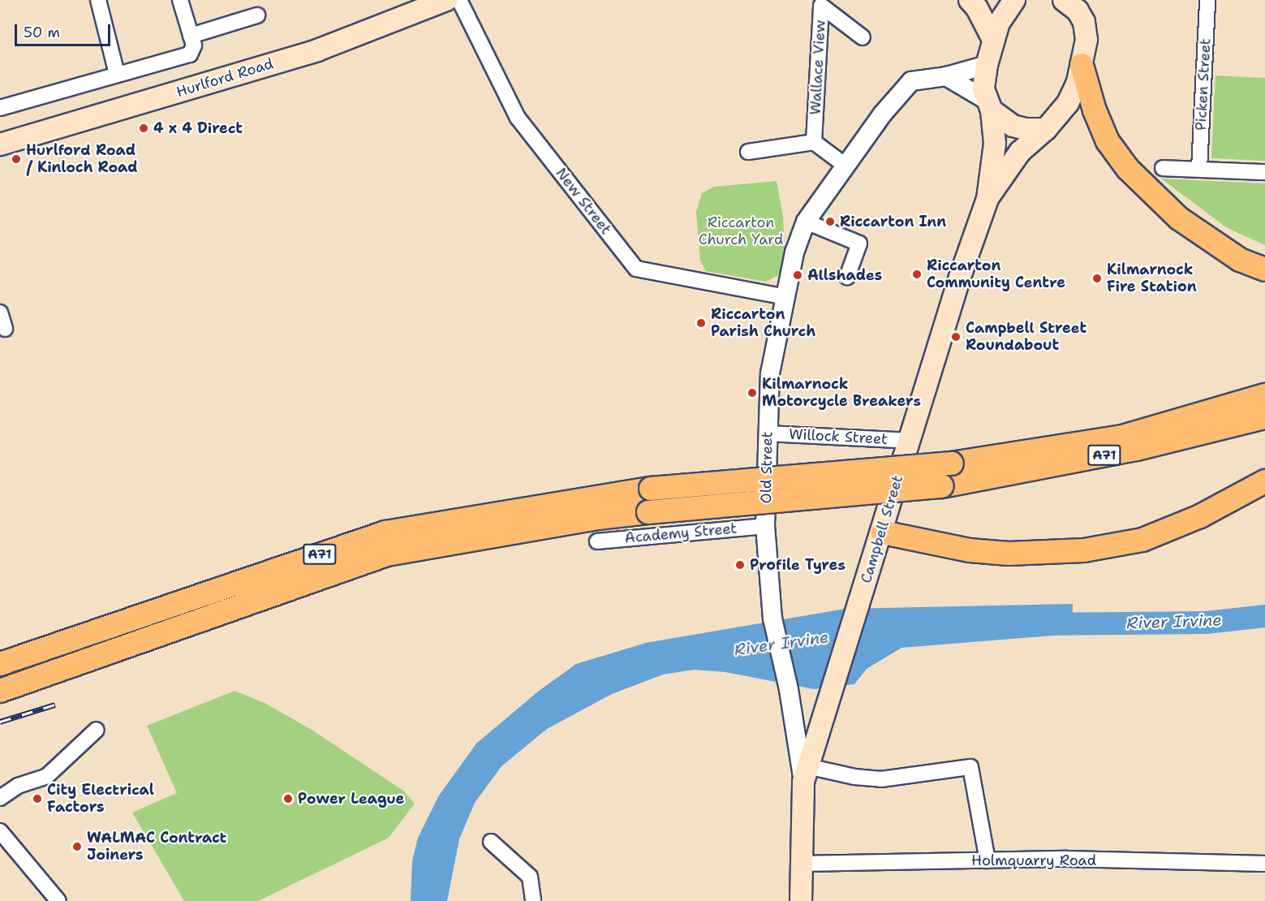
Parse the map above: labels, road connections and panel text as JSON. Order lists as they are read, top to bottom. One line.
{"streets":{"main road":["Hurlford Road","A71","Campbell Street"],"street":["Wallace View","Picken Street","New Street","Willock Street","Old Street","Academy Street","Holmquarry Road"]},"crossings":[["New Street","Old Street"],["Willock Street","Old Street"],["Willock Street","Campbell Street"],["Old Street","Campbell Street"],["Old Street","Academy Street"],["Campbell Street","Holmquarry Road"]],"water":["River Irvine"],"parks":["Riccarton Church Yard"],"places":["4 x 4 Direct","Hurlford Road / Kinloch Road","Riccarton Inn","Riccarton Community Centre","Allshades","Kilmarnock Fire Station","Riccarton Parish Church","Campbell Street Roundabout","Kilmarnock Motorcycle Breakers","Profile Tyres","City Electrical Factors","Power League","WALMAC Contract Joiners"],"scale_bar":"50 m"}
